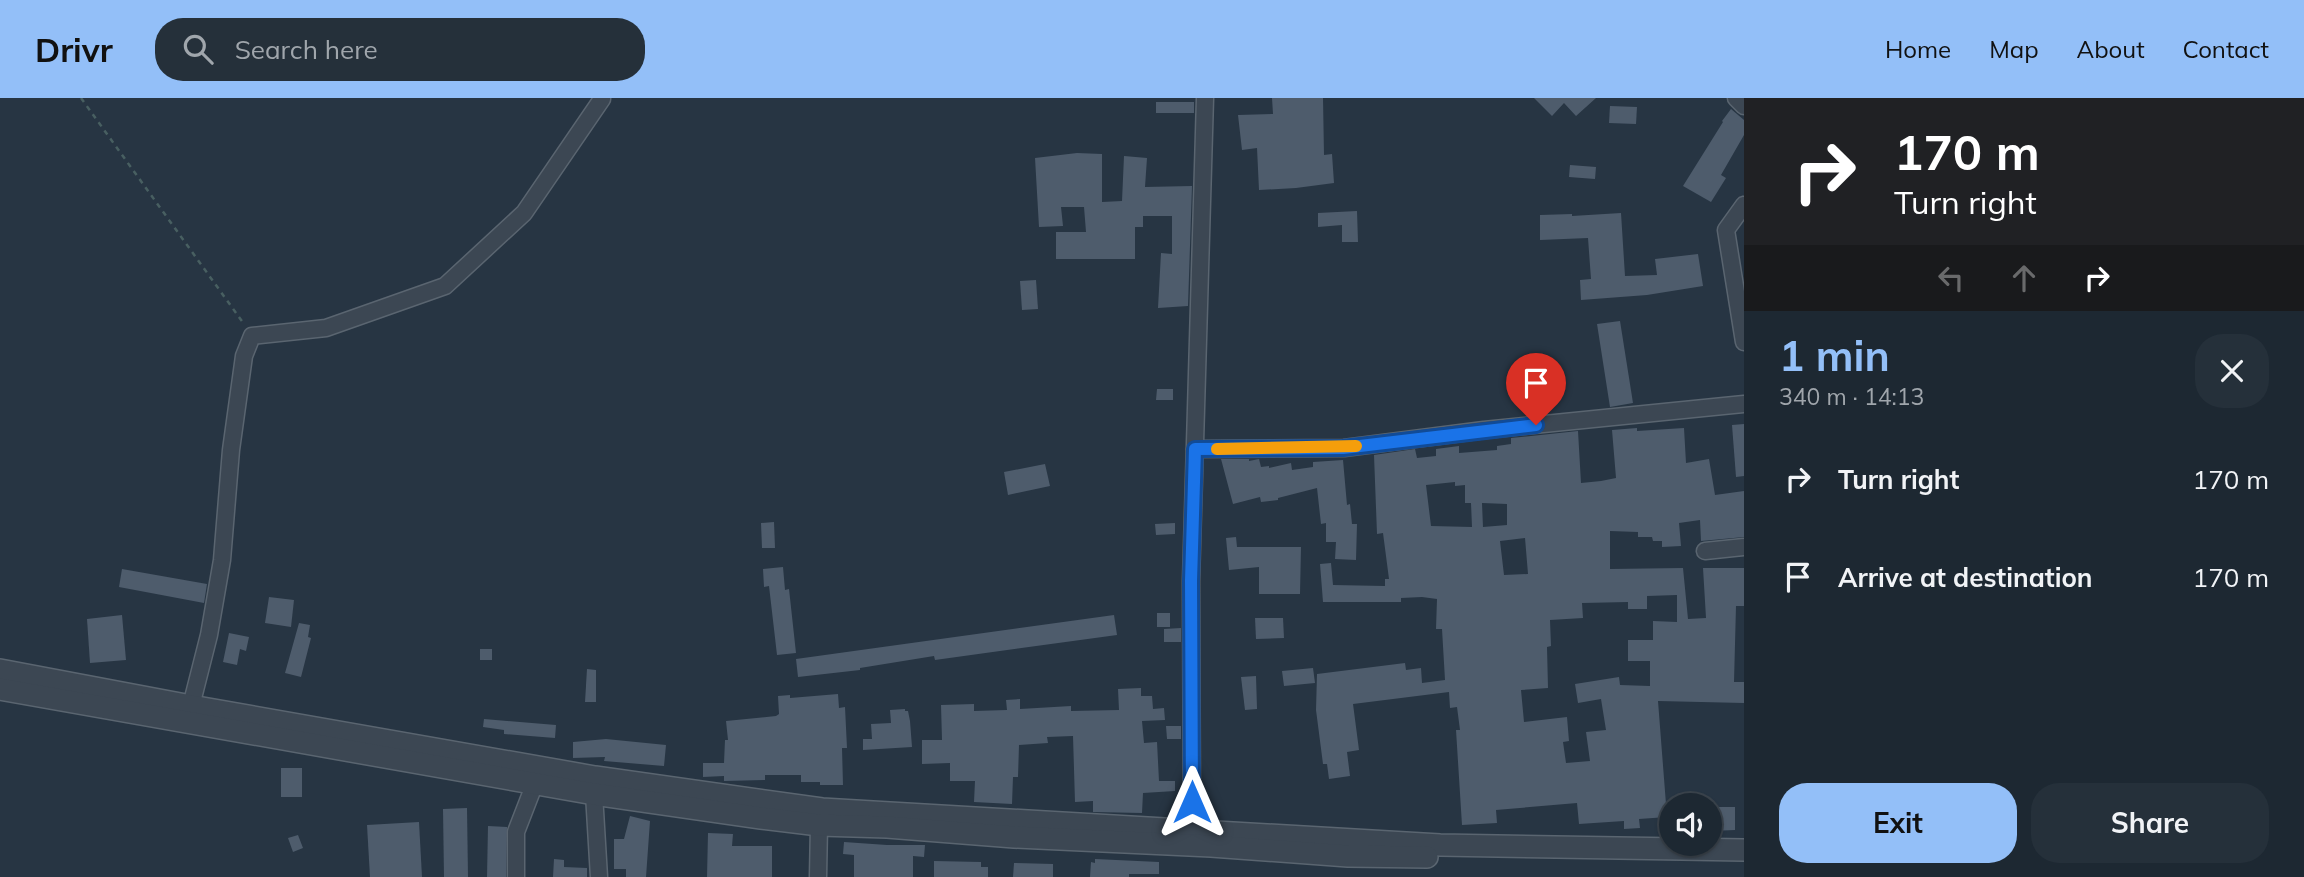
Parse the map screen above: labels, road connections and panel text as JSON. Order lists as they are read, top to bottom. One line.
{"page":{"header":"Drivr","search":"Search here","nav":["Home","Map","About","Contact"],"turn":["170 m","Turn right"],"heading":["1 min","340 m · 14:13"],"list":[{"name":"Turn right","value":"170 m"},{"name":"Arrive at destination","value":"170 m"}],"buttons":["Exit","Share"]}}
